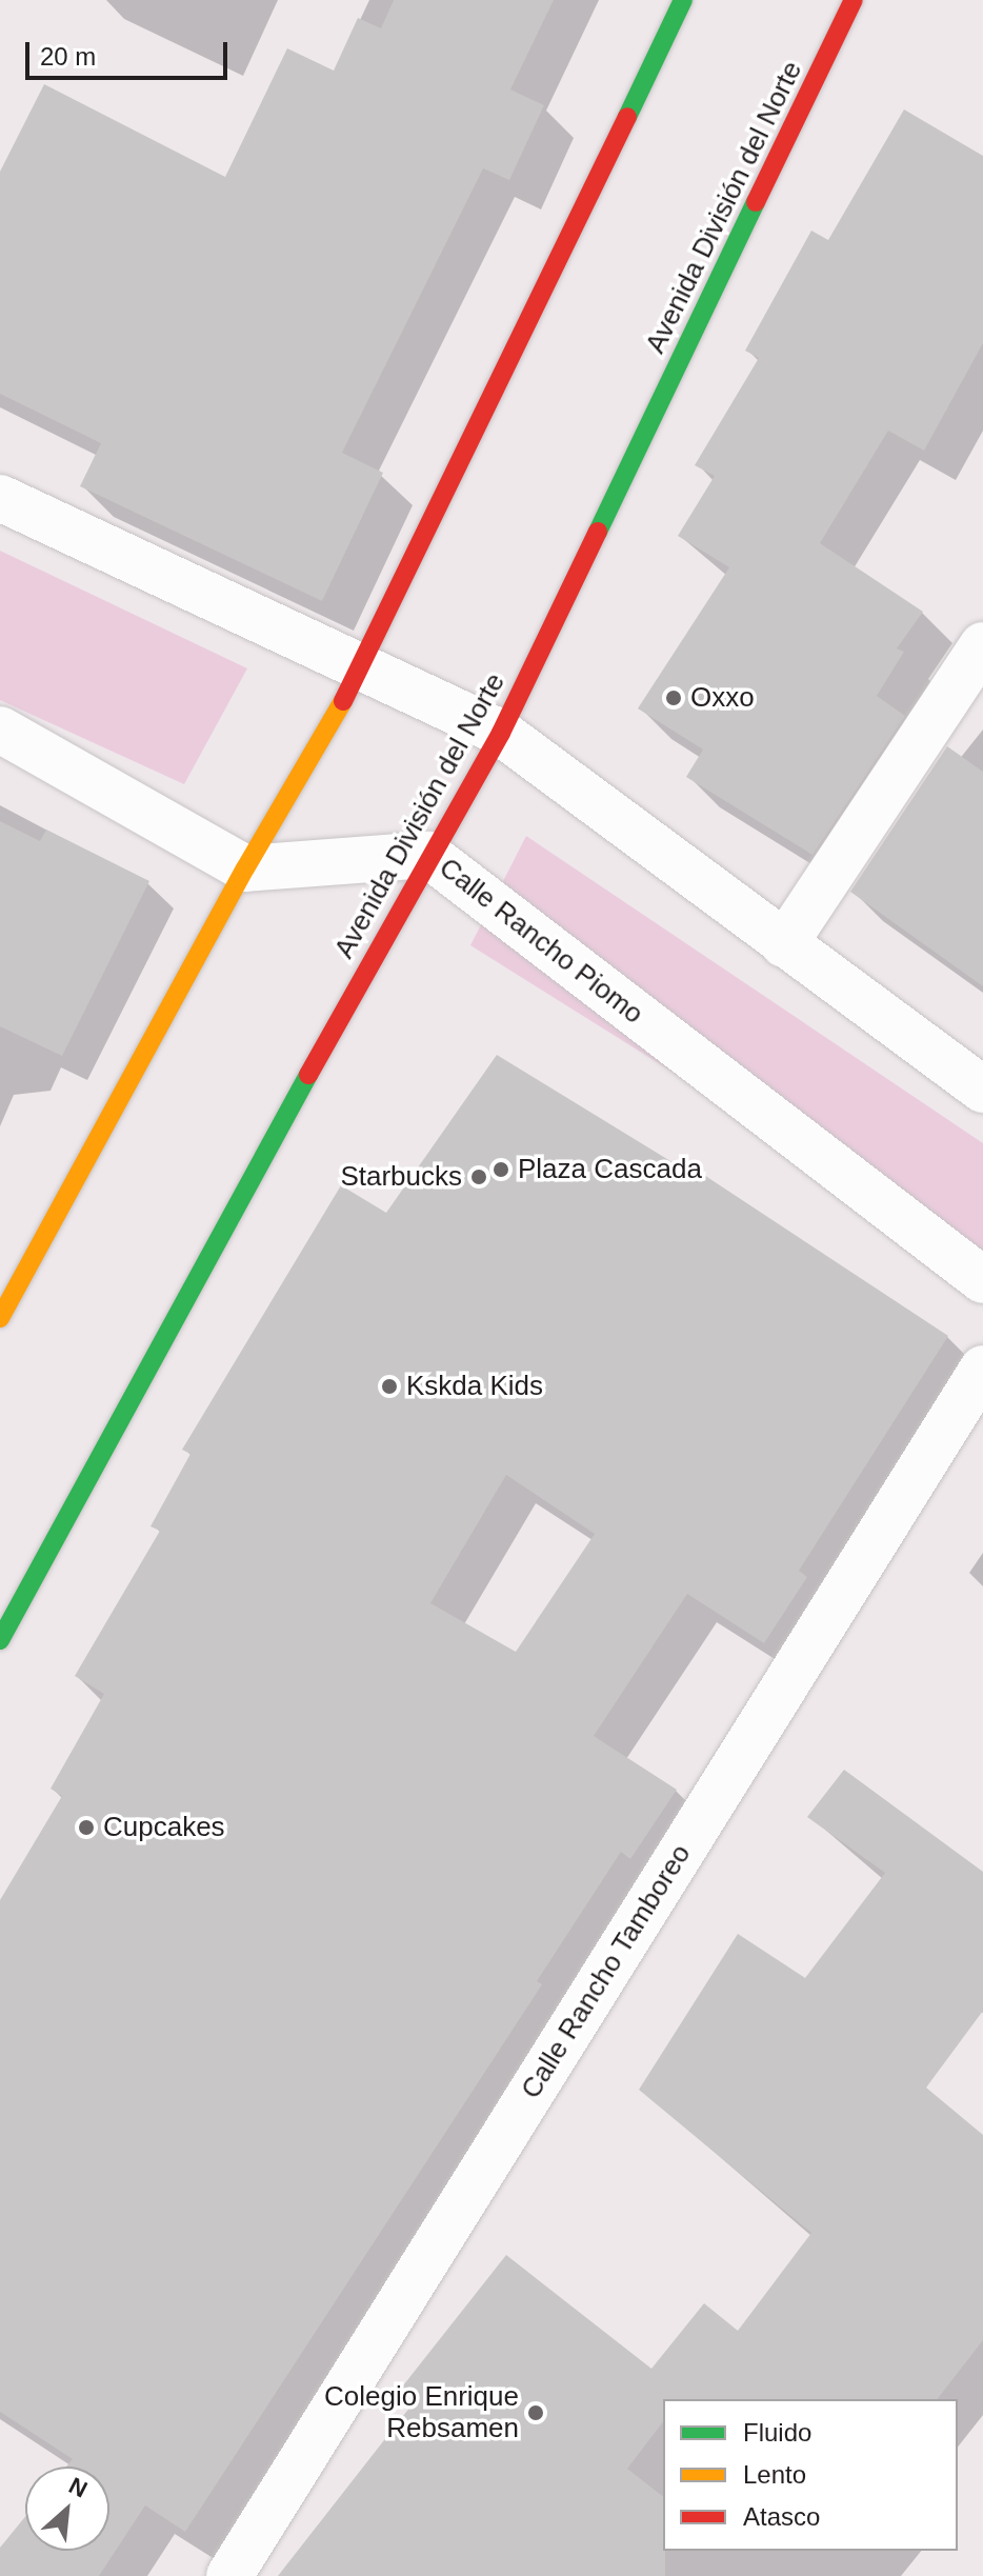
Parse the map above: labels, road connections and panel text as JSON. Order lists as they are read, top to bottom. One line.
{"streets":{"main road":["Avenida División del Norte"],"street":["Calle Rancho Piomo","Calle Rancho Tamboreo"]},"crossings":[["Avenida División del Norte","Calle Rancho Piomo"]],"places":["Oxxo","Plaza Cascada","Starbucks","Kskda Kids","Cupcakes","Colegio Enrique Rebsamen"],"legend":["Fluido","Lento","Atasco"],"scale_bar":"20 m","north":"top right"}
